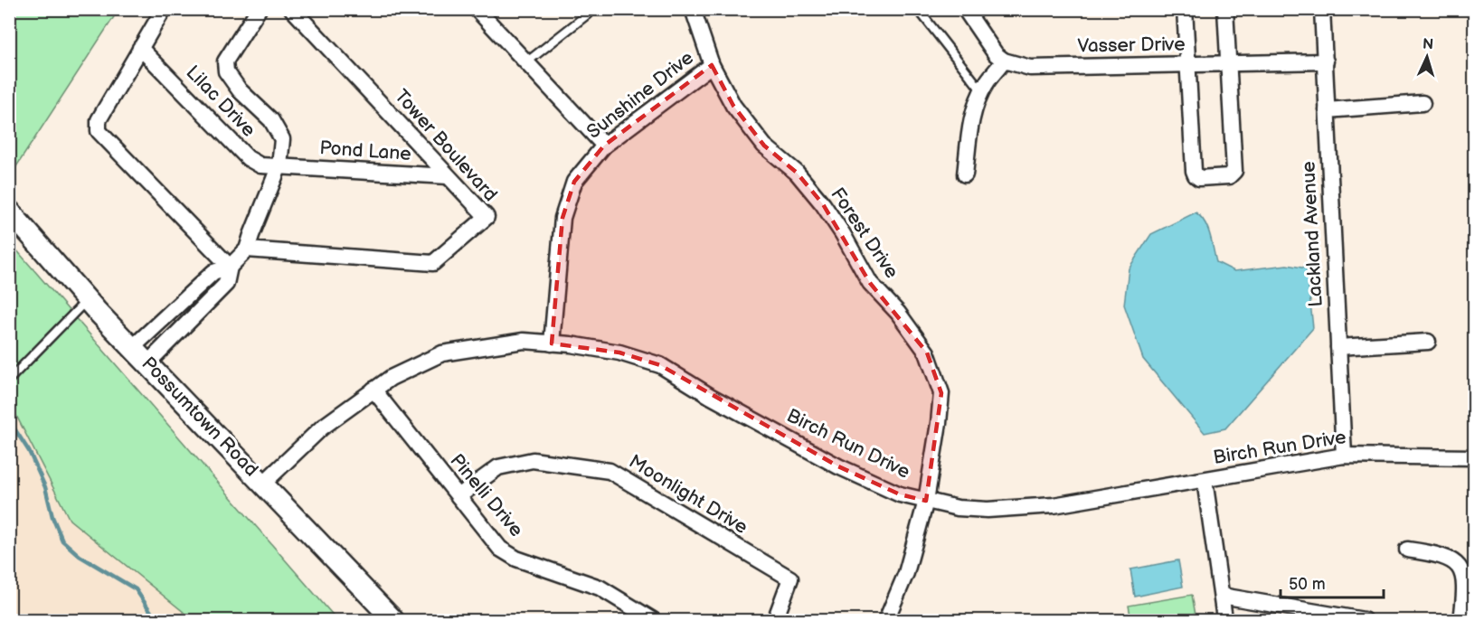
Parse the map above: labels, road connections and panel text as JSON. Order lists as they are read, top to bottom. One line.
{"streets":{"main road":["Possumtown Road"],"street":["Vasser Drive","Sunshine Drive","Lilac Drive","Tower Boulevard","Pond Lane","Forest Drive","Lackland Avenue","Birch Run Drive","Moonlight Drive","Pinelli Drive"]},"crossings":[["Vasser Drive","Lackland Avenue"],["Sunshine Drive","Forest Drive"],["Sunshine Drive","Birch Run Drive"],["Lilac Drive","Pond Lane"],["Tower Boulevard","Pond Lane"],["Forest Drive","Birch Run Drive"],["Lackland Avenue","Birch Run Drive"],["Possumtown Road","Birch Run Drive"],["Birch Run Drive","Pinelli Drive"],["Moonlight Drive","Pinelli Drive"]],"scale_bar":"50 m","north":"top"}
